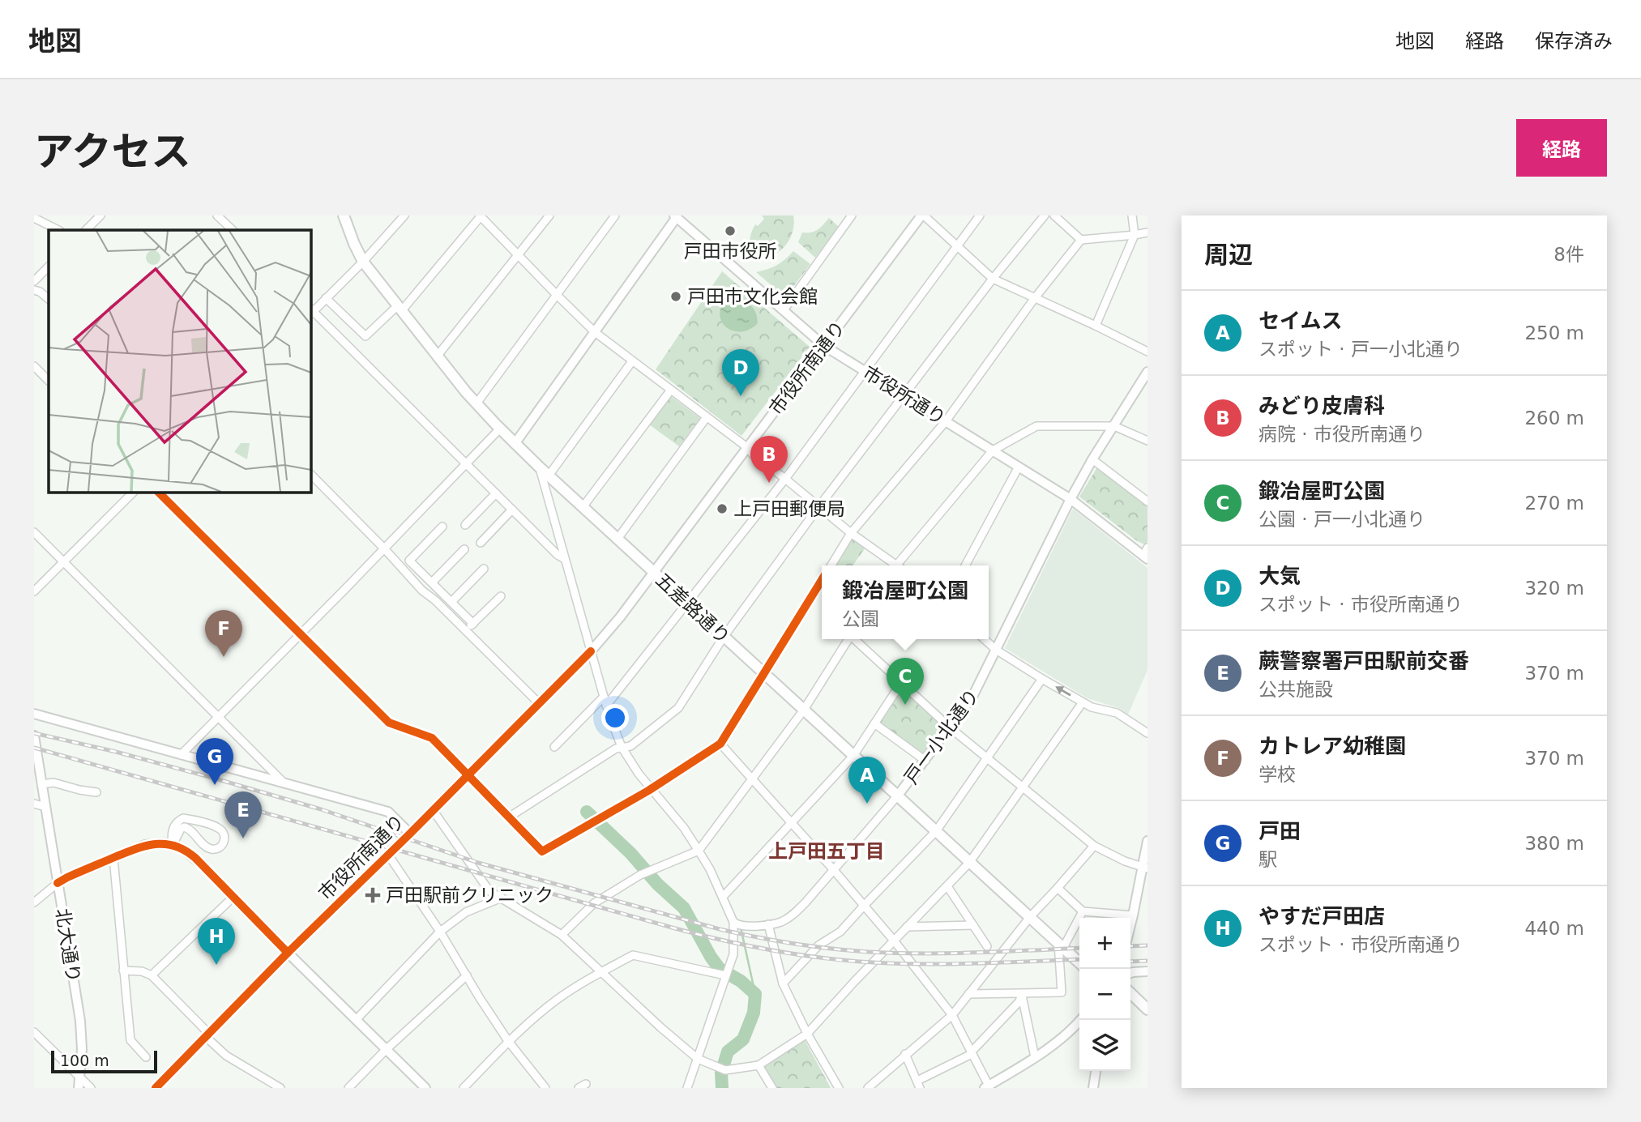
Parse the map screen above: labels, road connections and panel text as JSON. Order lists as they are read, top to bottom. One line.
{"streets":{"main road":["五差路通り"],"street":["市役所南通り","市役所通り","戸一小北通り","北大通り"]},"crossings":[["市役所南通り","市役所通り"],["市役所南通り","五差路通り"],["市役所通り","戸一小北通り"],["五差路通り","戸一小北通り"]],"districts":["上戸田五丁目"],"places":{"other":["戸田市役所","戸田市文化会館","上戸田郵便局"],"health":["戸田駅前クリニック"]},"scale_bar":"100 m","page":{"header":"地図","nav":["地図","経路","保存済み"],"title":"アクセス","buttons":"経路","heading":["周辺","8件"],"list":[{"mark":"A","name":"セイムス","note":"スポット · 戸一小北通り","value":"250 m"},{"mark":"B","name":"みどり皮膚科","note":"病院 · 市役所南通り","value":"260 m"},{"mark":"C","name":"鍛冶屋町公園","note":"公園 · 戸一小北通り","value":"270 m"},{"mark":"D","name":"大気","note":"スポット · 市役所南通り","value":"320 m"},{"mark":"E","name":"蕨警察署戸田駅前交番","note":"公共施設","value":"370 m"},{"mark":"F","name":"カトレア幼稚園","note":"学校","value":"370 m"},{"mark":"G","name":"戸田","note":"駅","value":"380 m"},{"mark":"H","name":"やすだ戸田店","note":"スポット · 市役所南通り","value":"440 m"}],"pins":["D","B","F","C","G","A","E","H"],"popup":["鍛冶屋町公園","公園"],"map_buttons":["+","−"],"scale":"100 m"}}
